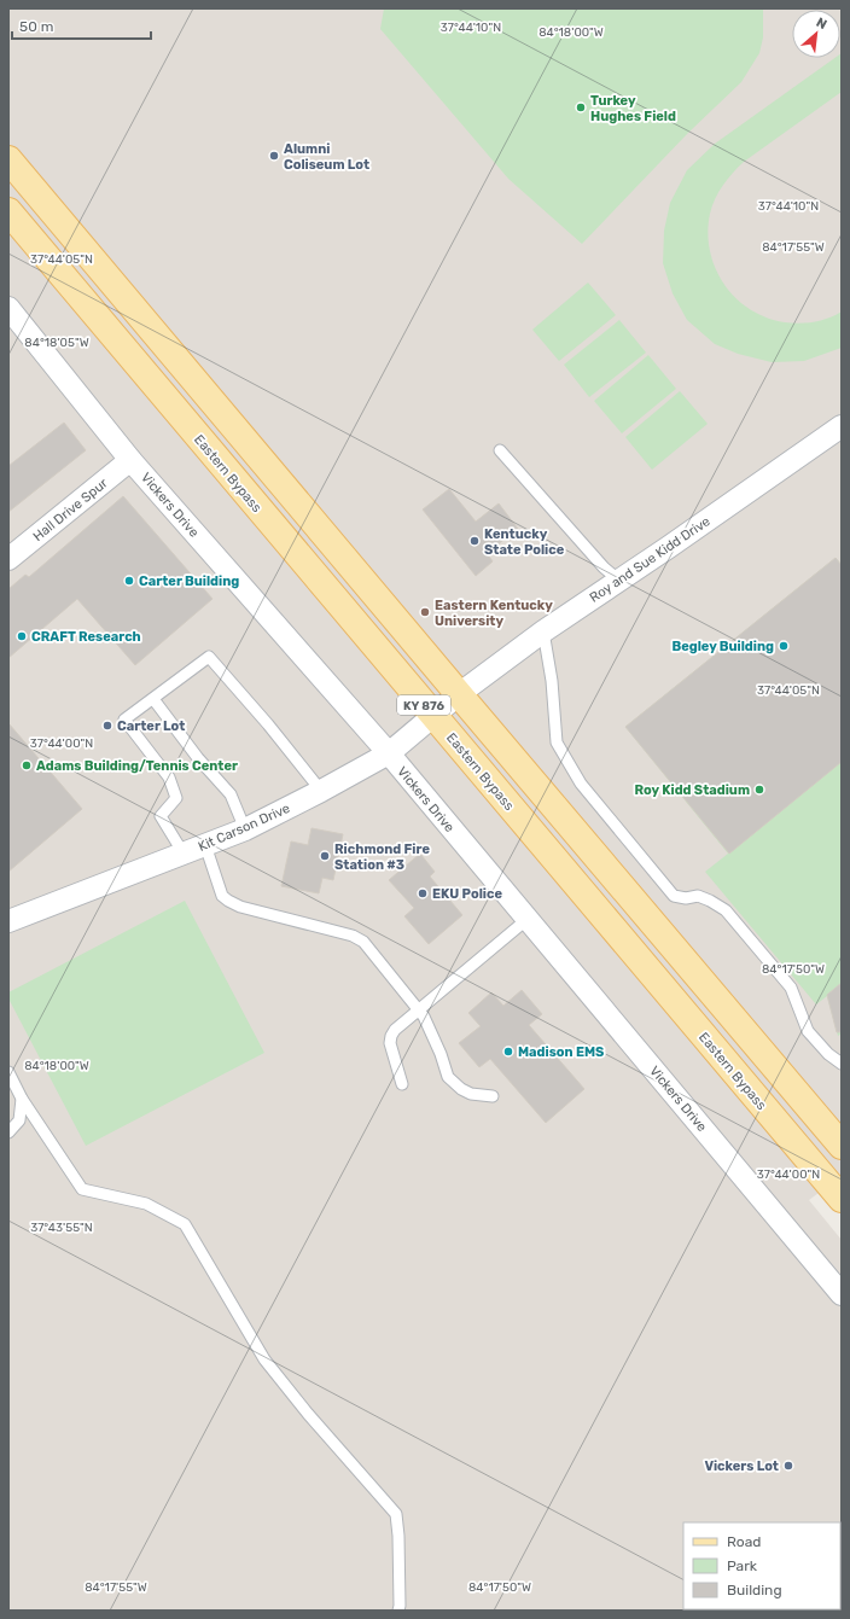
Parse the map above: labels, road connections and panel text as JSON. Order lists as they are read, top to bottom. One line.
{"streets":{"main road":["Eastern Bypass","KY 876"],"street":["Vickers Drive","Hall Drive Spur","Roy and Sue Kidd Drive","Kit Carson Drive"]},"crossings":[["Eastern Bypass","Kit Carson Drive"],["Vickers Drive","Hall Drive Spur"],["Vickers Drive","Kit Carson Drive"],["Roy and Sue Kidd Drive","KY 876"],["Roy and Sue Kidd Drive","Kit Carson Drive"],["KY 876","Kit Carson Drive"]],"places":["Turkey Hughes Field","Alumni Coliseum Lot","Kentucky State Police","Carter Building","Eastern Kentucky University","CRAFT Research","Begley Building","Carter Lot","Adams Building/Tennis Center","Roy Kidd Stadium","Richmond Fire Station #3","EKU Police","Madison EMS","Vickers Lot"],"legend":["Road","Park","Building"],"scale_bar":"50 m","north":"top right","coordinates":["37°44'10\"N","84°18'00\"W","84°17'55\"W","37°44'05\"N","84°18'05\"W","37°44'00\"N","84°17'50\"W","37°43'55\"N"]}
